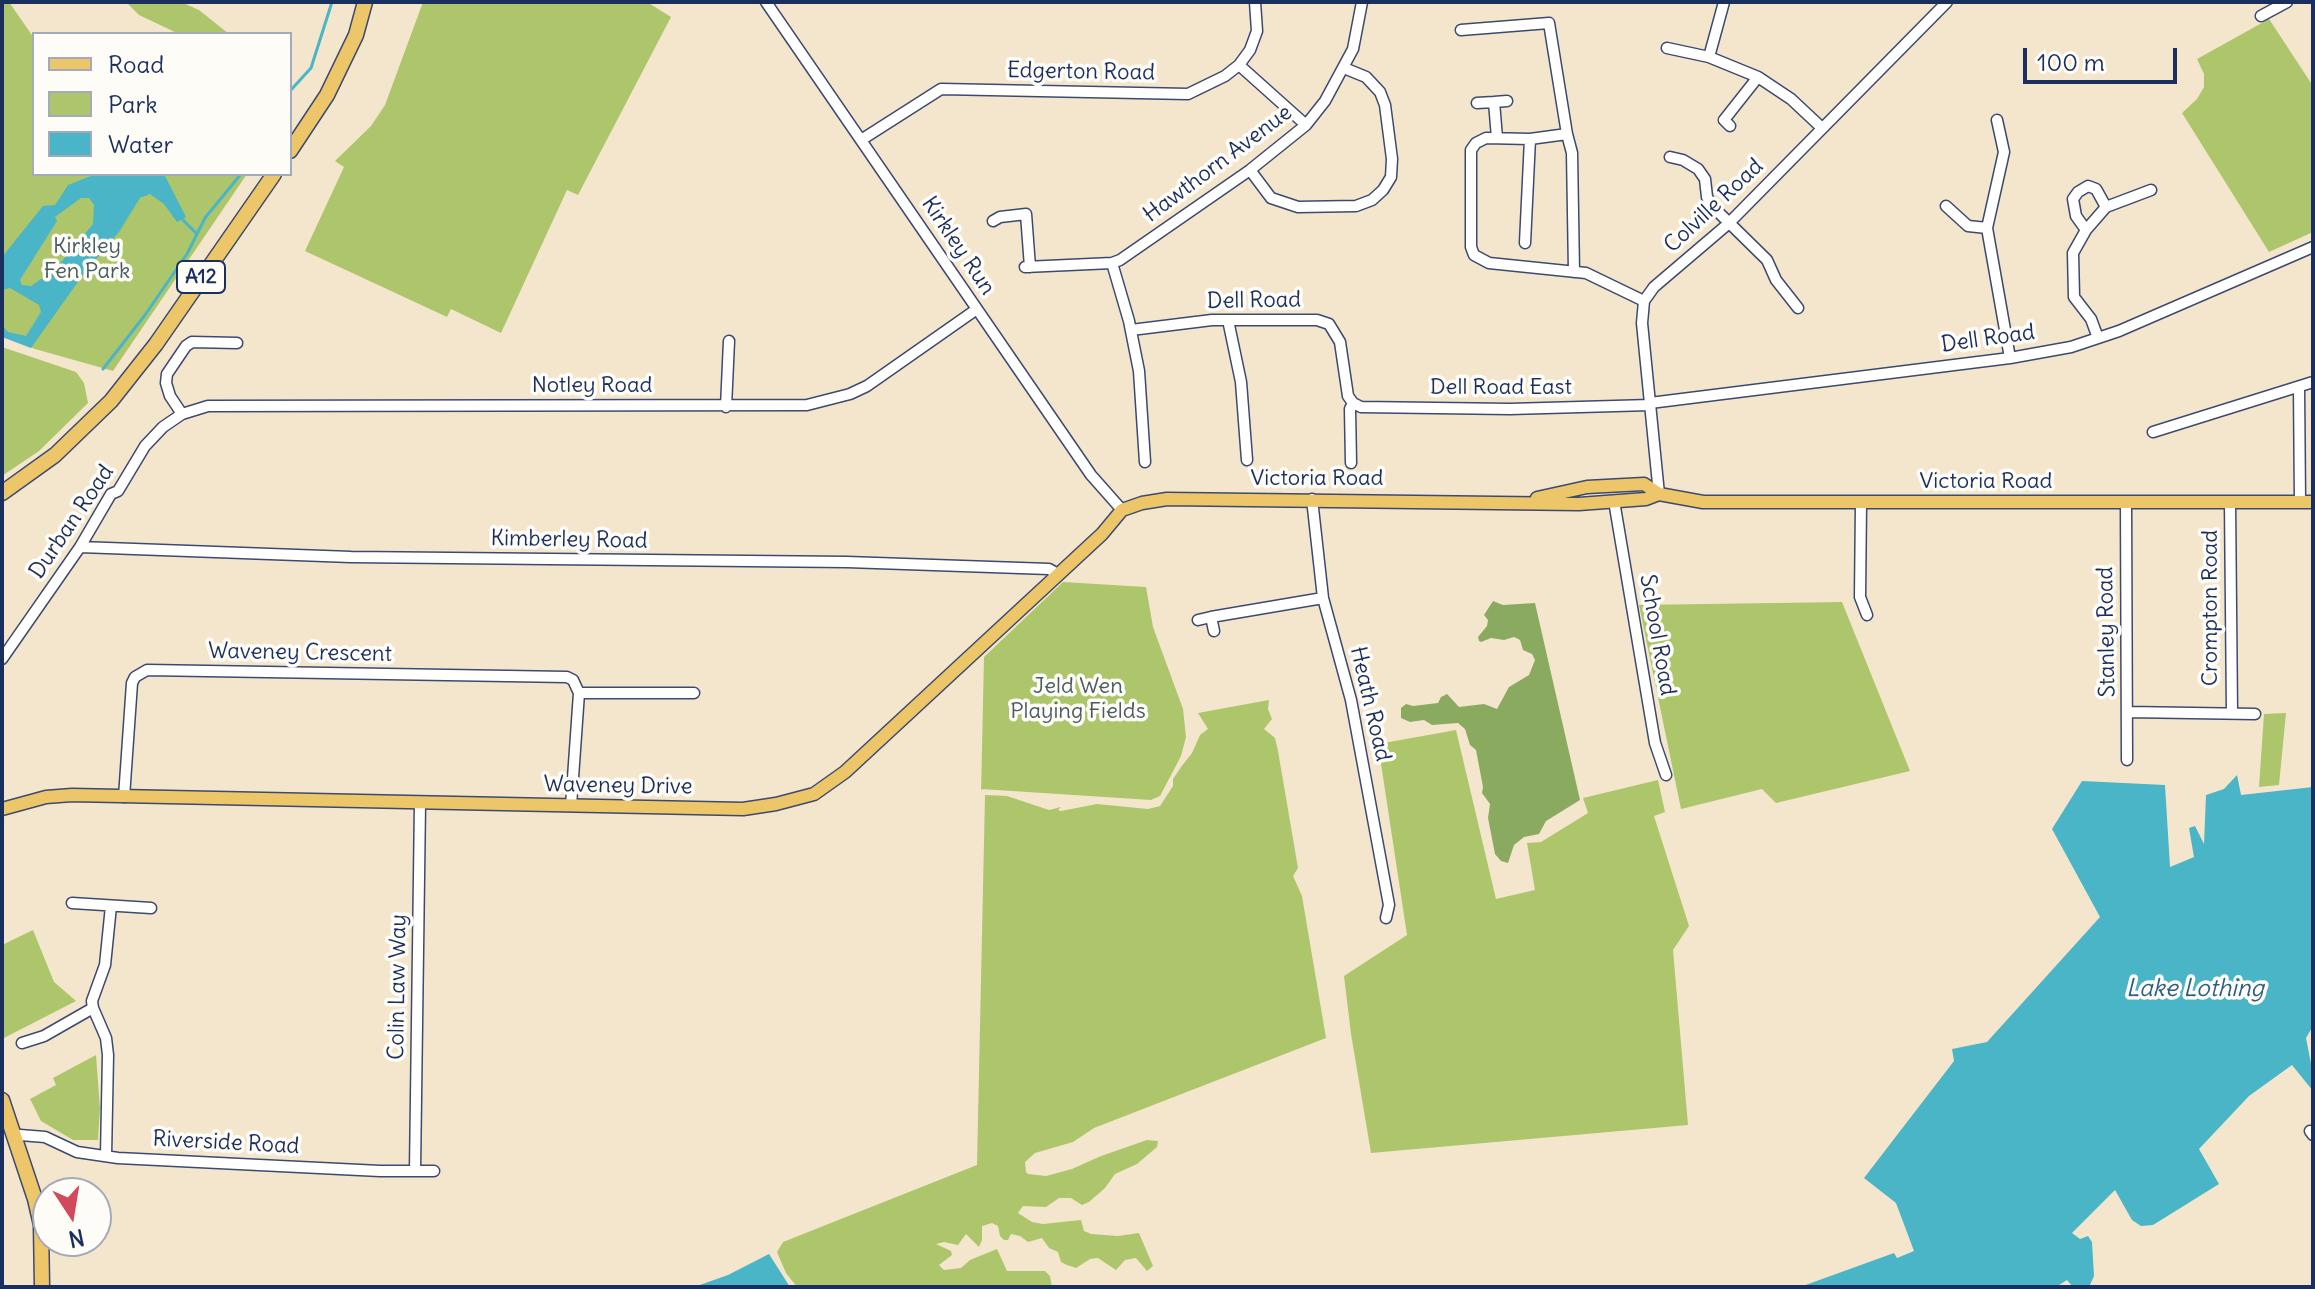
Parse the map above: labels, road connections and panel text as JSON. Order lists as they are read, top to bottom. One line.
{"streets":{"highway":["A12"],"main road":["Victoria Road","Waveney Drive"],"street":["Edgerton Road","Hawthorn Avenue","Colville Road","Kirkley Run","Dell Road","Notley Road","Dell Road East","Durban Road","Kimberley Road","Crompton Road","Stanley Road","School Road","Waveney Crescent","Heath Road","Colin Law Way","Riverside Road"]},"crossings":[["Edgerton Road","Kirkley Run"],["Kirkley Run","Notley Road"],["Kirkley Run","Victoria Road"],["Kirkley Run","Waveney Drive"],["Dell Road","Dell Road East"],["Notley Road","Durban Road"],["Victoria Road","Crompton Road"],["Victoria Road","Stanley Road"],["Victoria Road","School Road"],["Victoria Road","Heath Road"],["Victoria Road","Waveney Drive"],["Durban Road","Kimberley Road"],["Kimberley Road","Waveney Drive"],["Waveney Crescent","Waveney Drive"],["Waveney Drive","Colin Law Way"],["Colin Law Way","Riverside Road"]],"water":["Lake Lothing"],"parks":["Kirkley Fen Park","Jeld Wen Playing Fields"],"legend":["Road","Park","Water"],"scale_bar":"100 m","north":"bottom"}
